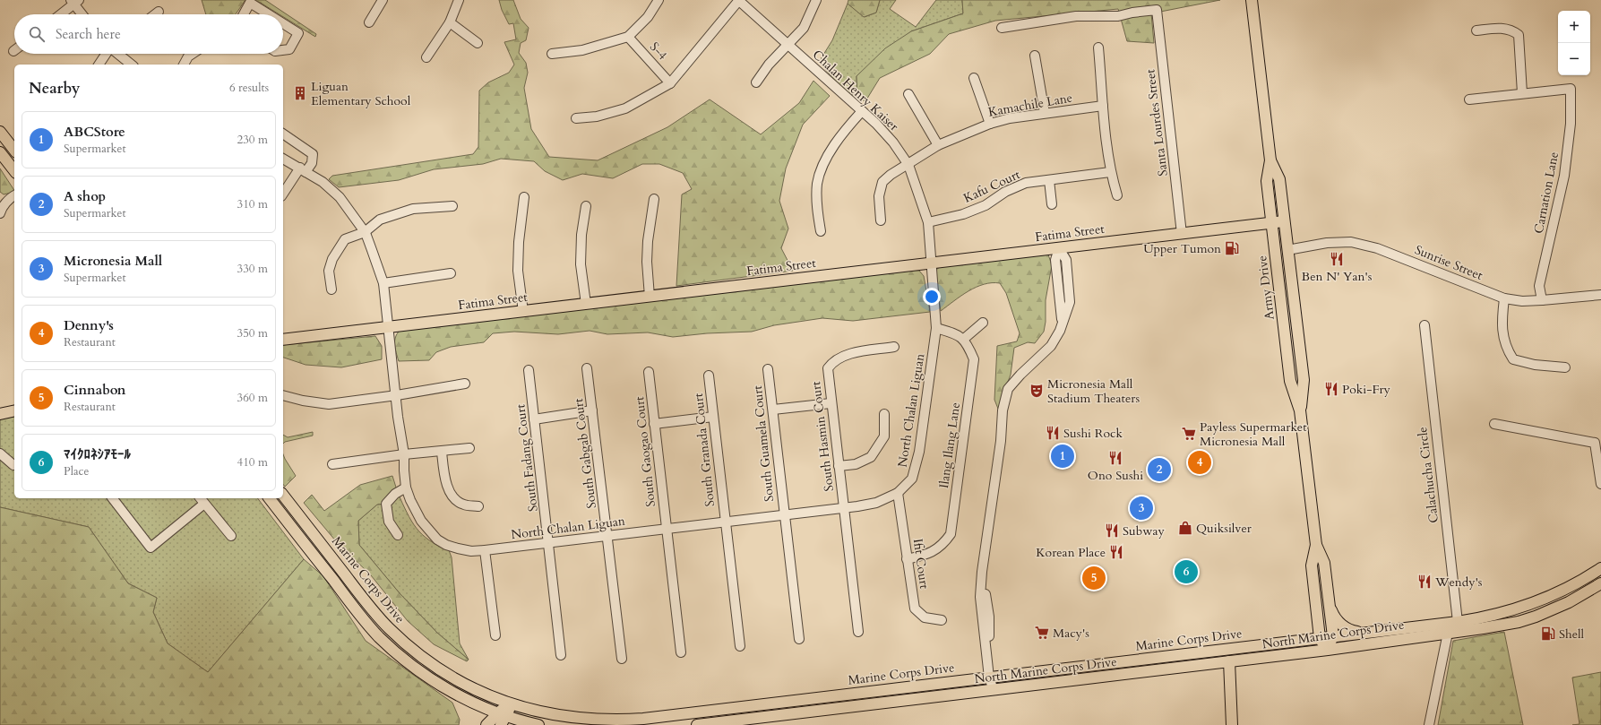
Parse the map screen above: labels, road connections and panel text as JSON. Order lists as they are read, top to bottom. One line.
{"streets":{"main road":["Fatima Street","Army Drive","Marine Corps Drive","North Marine Corps Drive"],"street":["S-4","Chalan Henry Kaiser","Kamachile Lane","Santa Lourdes Street","Kafu Court","Carnation Lane","Sunrise Street","North Chalan Liguan","South Hasmin Court","South Guamela Court","Ilang Ilang Lane","South Granada Court","South Gaogao Court","South Gabgab Court","South Fadang Court","Calachucha Circle","Ifit Court"]},"crossings":[["Chalan Henry Kaiser","Kamachile Lane"],["Chalan Henry Kaiser","Kafu Court"],["Chalan Henry Kaiser","Fatima Street"],["Chalan Henry Kaiser","North Chalan Liguan"],["Santa Lourdes Street","Fatima Street"],["Carnation Lane","Sunrise Street"],["Fatima Street","Army Drive"],["Fatima Street","North Chalan Liguan"],["Sunrise Street","Army Drive"],["Army Drive","Marine Corps Drive"],["Army Drive","North Marine Corps Drive"],["North Chalan Liguan","South Hasmin Court"],["North Chalan Liguan","South Guamela Court"],["North Chalan Liguan","South Granada Court"],["North Chalan Liguan","South Gaogao Court"],["North Chalan Liguan","South Gabgab Court"],["North Chalan Liguan","South Fadang Court"],["North Chalan Liguan","Ifit Court"],["Ilang Ilang Lane","Ifit Court"],["Calachucha Circle","Marine Corps Drive"]],"places":{"building":["Liguan Elementary School"],"fuel station":["Upper Tumon","Shell"],"restaurant":["Ben N' Yan's","Poki-Fry","Sushi Rock","Ono Sushi","Subway","Korean Place","Wendy's"],"theatre":["Micronesia Mall Stadium Theaters"],"supermarket":["Payless Supermarket Micronesia Mall","Macy's"],"shop":["Quiksilver"]},"page":{"map_buttons":["+","−"],"search":"Search here","heading":["Nearby","6 results"],"list":[{"mark":"1","name":"ABCStore","note":"Supermarket","value":"230 m"},{"mark":"2","name":"A shop","note":"Supermarket","value":"310 m"},{"mark":"3","name":"Micronesia Mall","note":"Supermarket","value":"330 m"},{"mark":"4","name":"Denny's","note":"Restaurant","value":"350 m"},{"mark":"5","name":"Cinnabon","note":"Restaurant","value":"360 m"},{"mark":"6","name":"ﾏｲｸﾛﾈｼｱﾓｰﾙ","note":"Place","value":"410 m"}],"pins":["1","4","2","3","6","5"]}}
